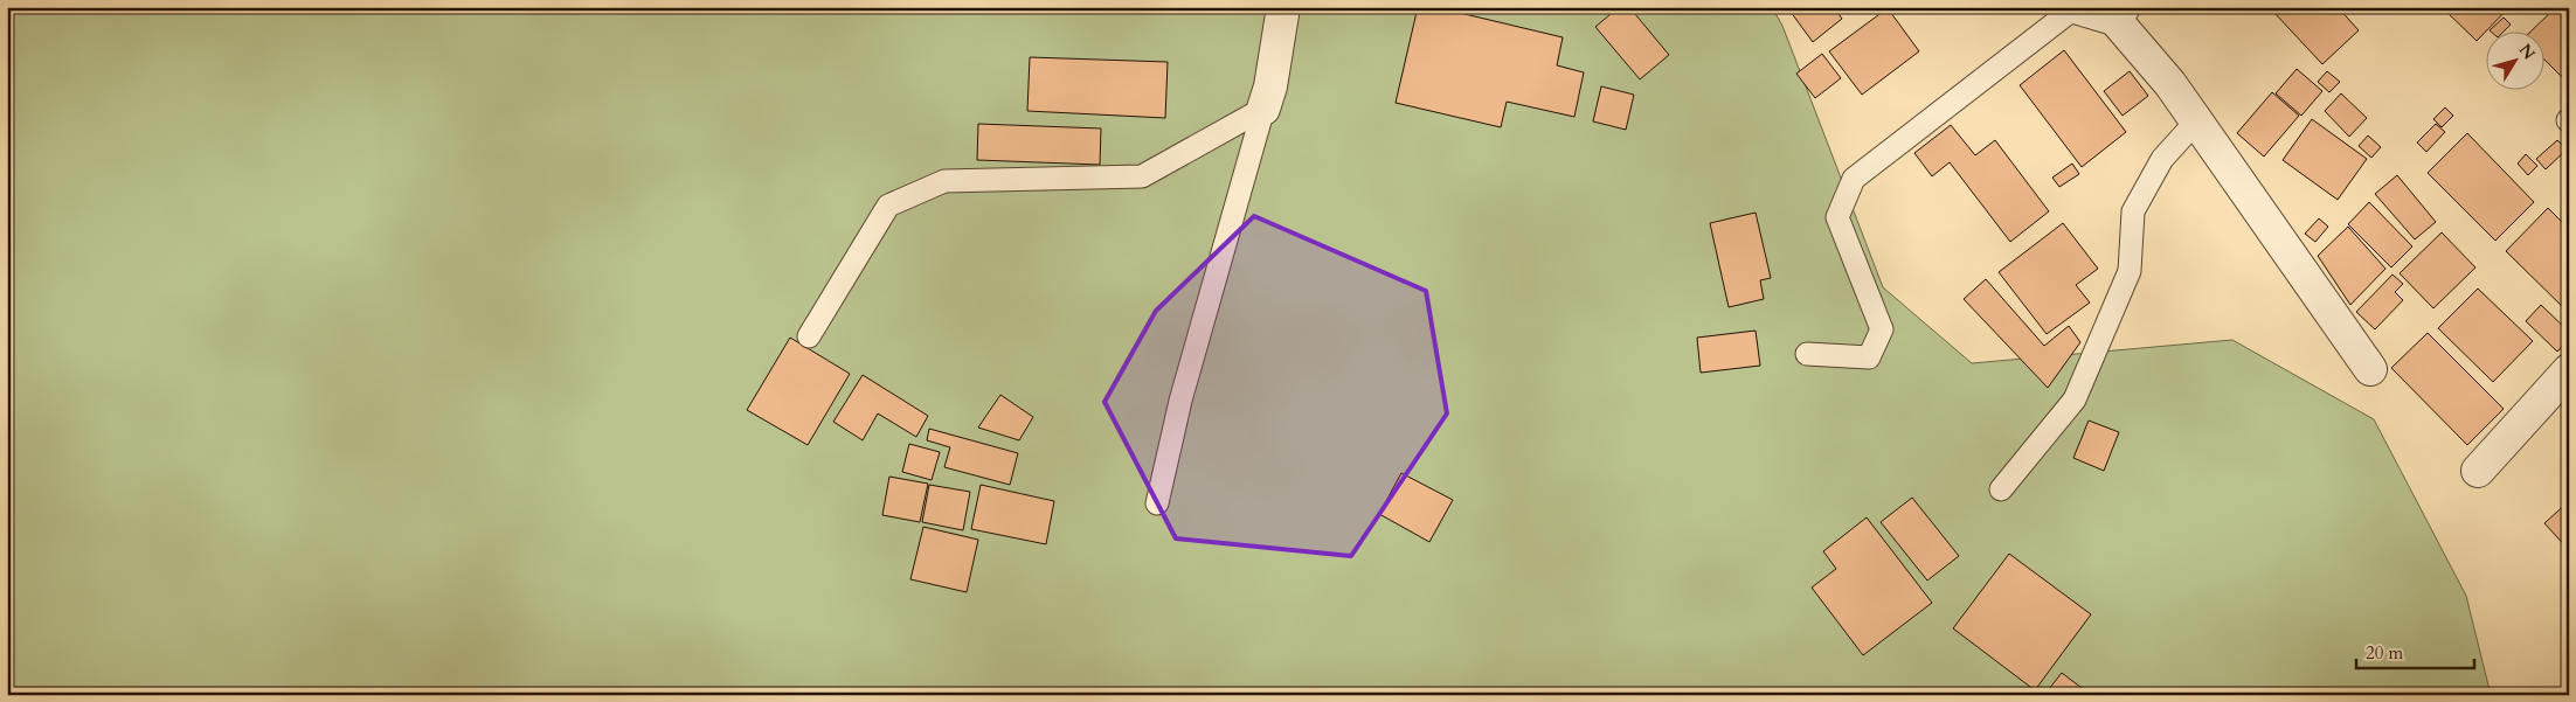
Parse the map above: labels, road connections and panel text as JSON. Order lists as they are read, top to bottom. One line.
{"scale_bar":"20 m","north":"top right"}
